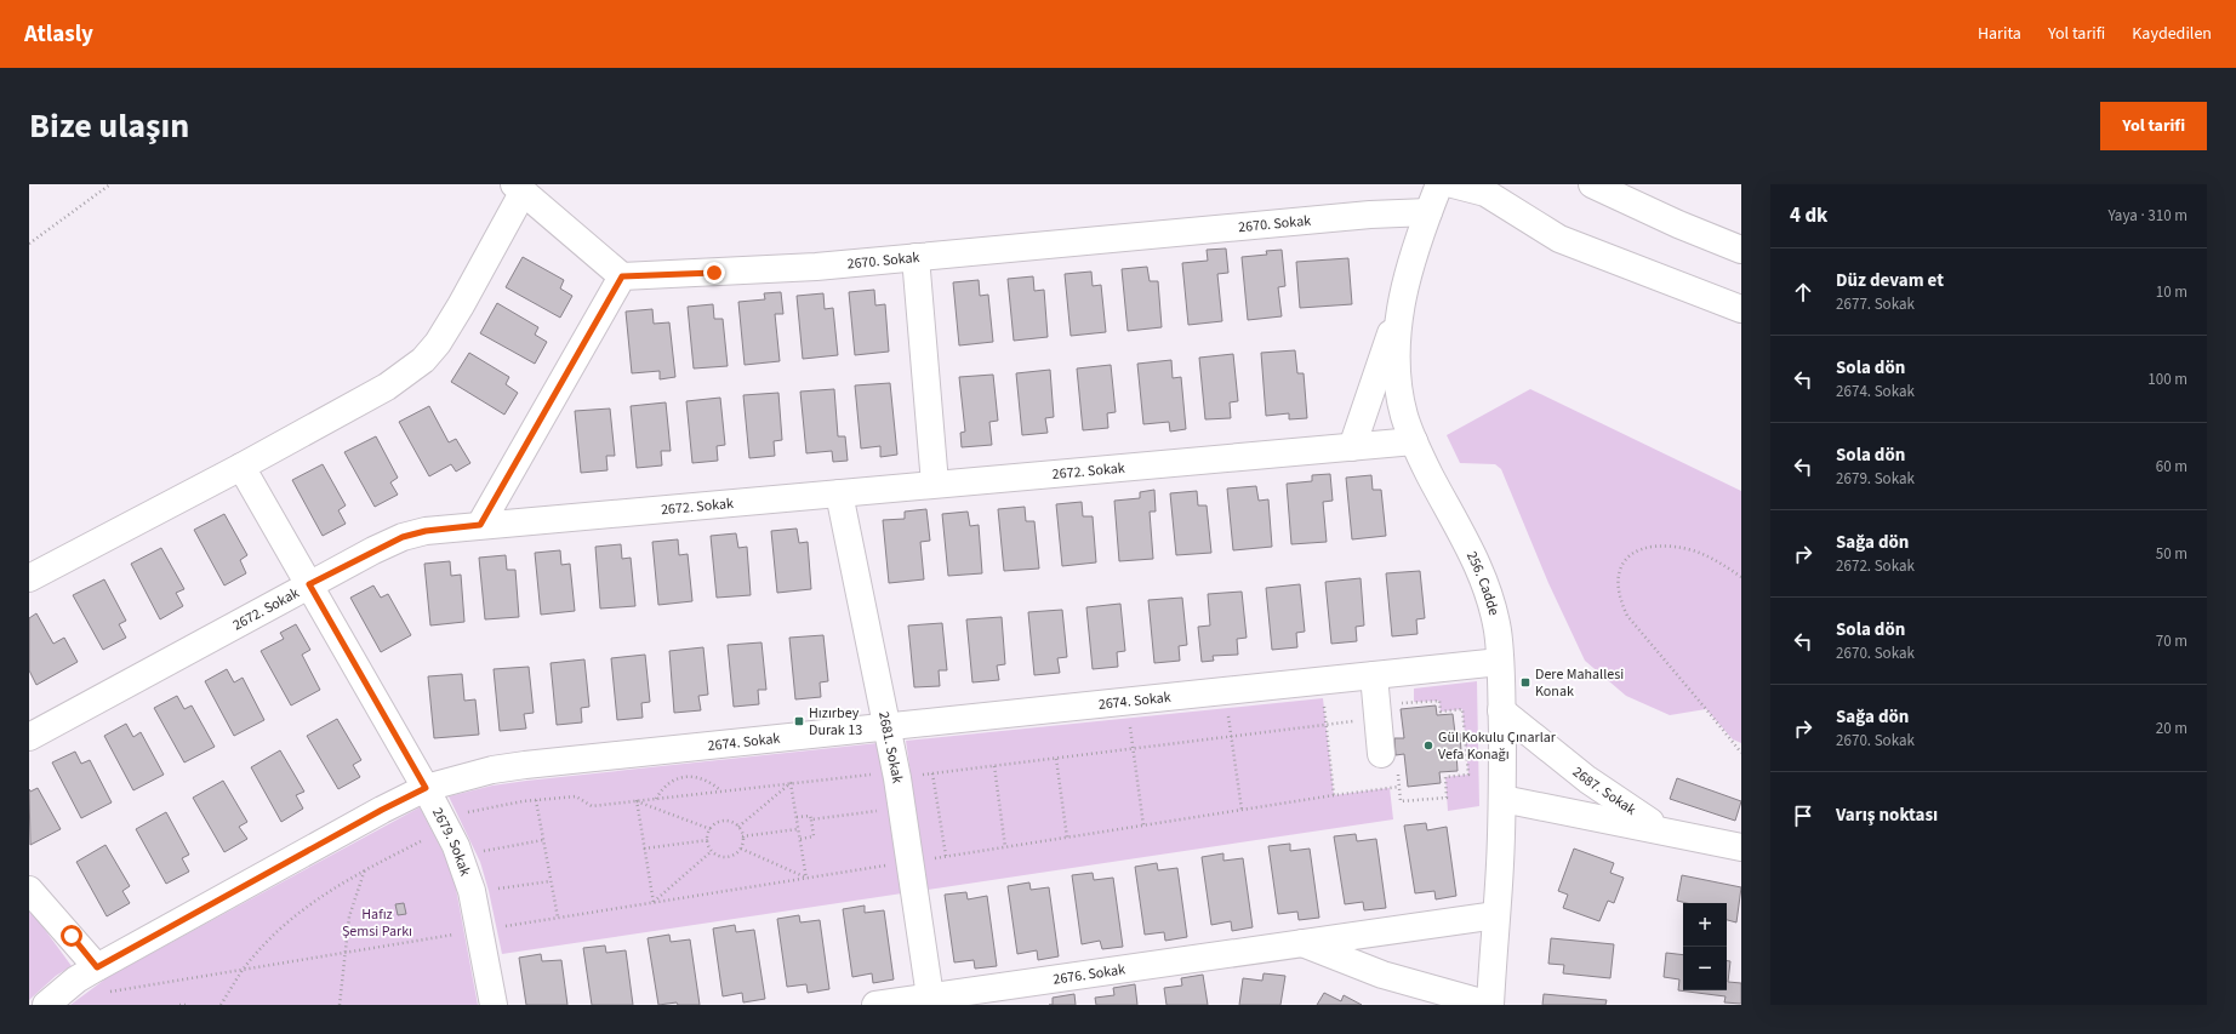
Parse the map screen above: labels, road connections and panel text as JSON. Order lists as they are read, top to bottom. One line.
{"streets":{"street":["2670. Sokak","2672. Sokak","256. Cadde","2674. Sokak","2681. Sokak","2687. Sokak","2679. Sokak","2676. Sokak"]},"crossings":[["2670. Sokak","256. Cadde"],["2672. Sokak","256. Cadde"],["2672. Sokak","2681. Sokak"],["2672. Sokak","2679. Sokak"],["256. Cadde","2674. Sokak"],["256. Cadde","2687. Sokak"],["256. Cadde","2676. Sokak"],["2674. Sokak","2681. Sokak"],["2674. Sokak","2679. Sokak"],["2681. Sokak","2676. Sokak"]],"parks":["Hafız Şemsi Parkı"],"places":{"transit":["Dere Mahallesi Konak","Hızırbey Durak 13"],"other":["Gül Kokulu Çınarlar Vefa Konağı"]},"page":{"header":"Atlasly","nav":["Harita","Yol tarifi","Kaydedilen"],"title":"Bize ulaşın","buttons":"Yol tarifi","heading":["4 dk","Yaya · 310 m"],"list":[["Düz devam et","2677. Sokak","10 m"],["Sola dön","2674. Sokak","100 m"],["Sola dön","2679. Sokak","60 m"],["Sağa dön","2672. Sokak","50 m"],["Sola dön","2670. Sokak","70 m"],["Sağa dön","2670. Sokak","20 m"],"Varış noktası"],"map_buttons":["+","−"]}}
